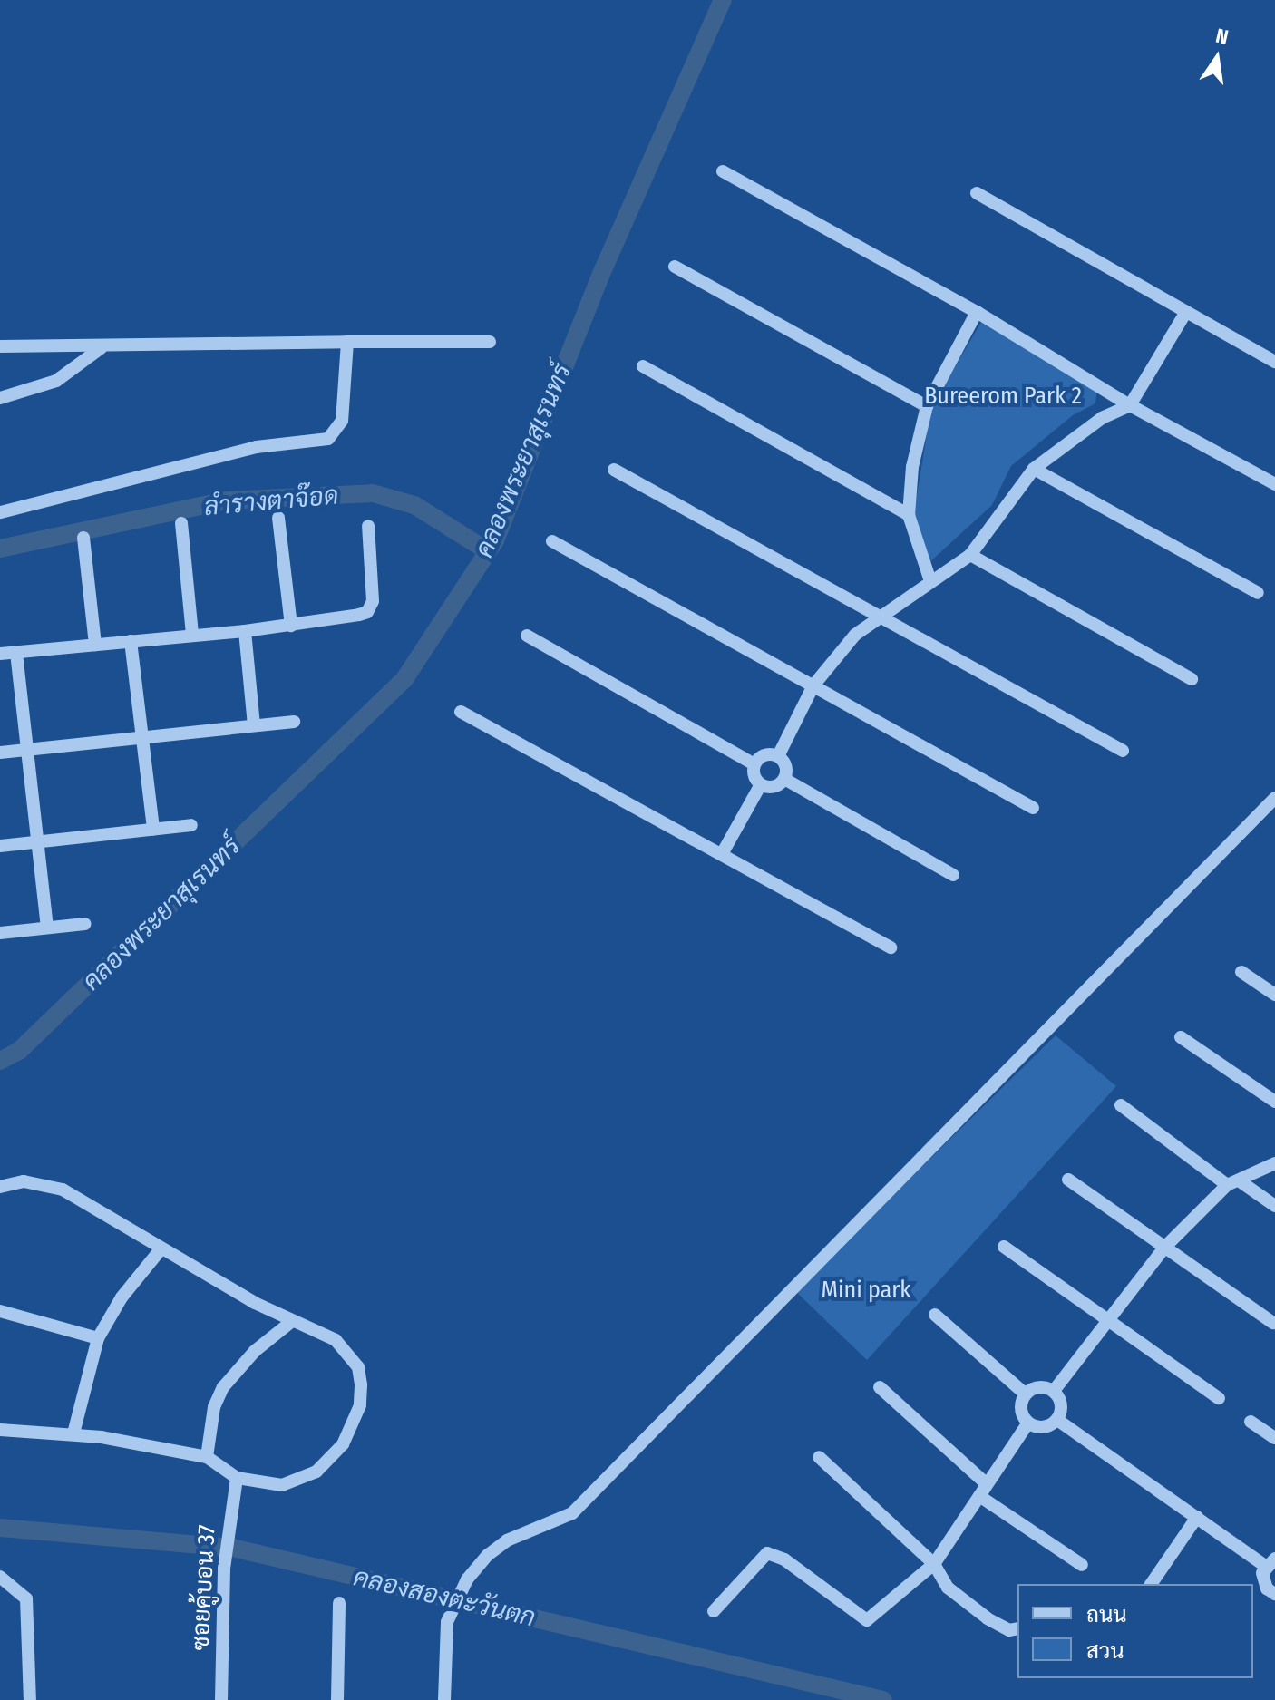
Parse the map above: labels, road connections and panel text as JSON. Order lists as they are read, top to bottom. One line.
{"streets":{"street":["ซอยคู้บอน 37"]},"water":["คลองพระยาสุเรนทร์","ลำรางตาจ๊อด","คลองสองตะวันตก"],"parks":["Bureerom Park 2","Mini park"],"legend":["ถนน","สวน"],"north":"top"}
